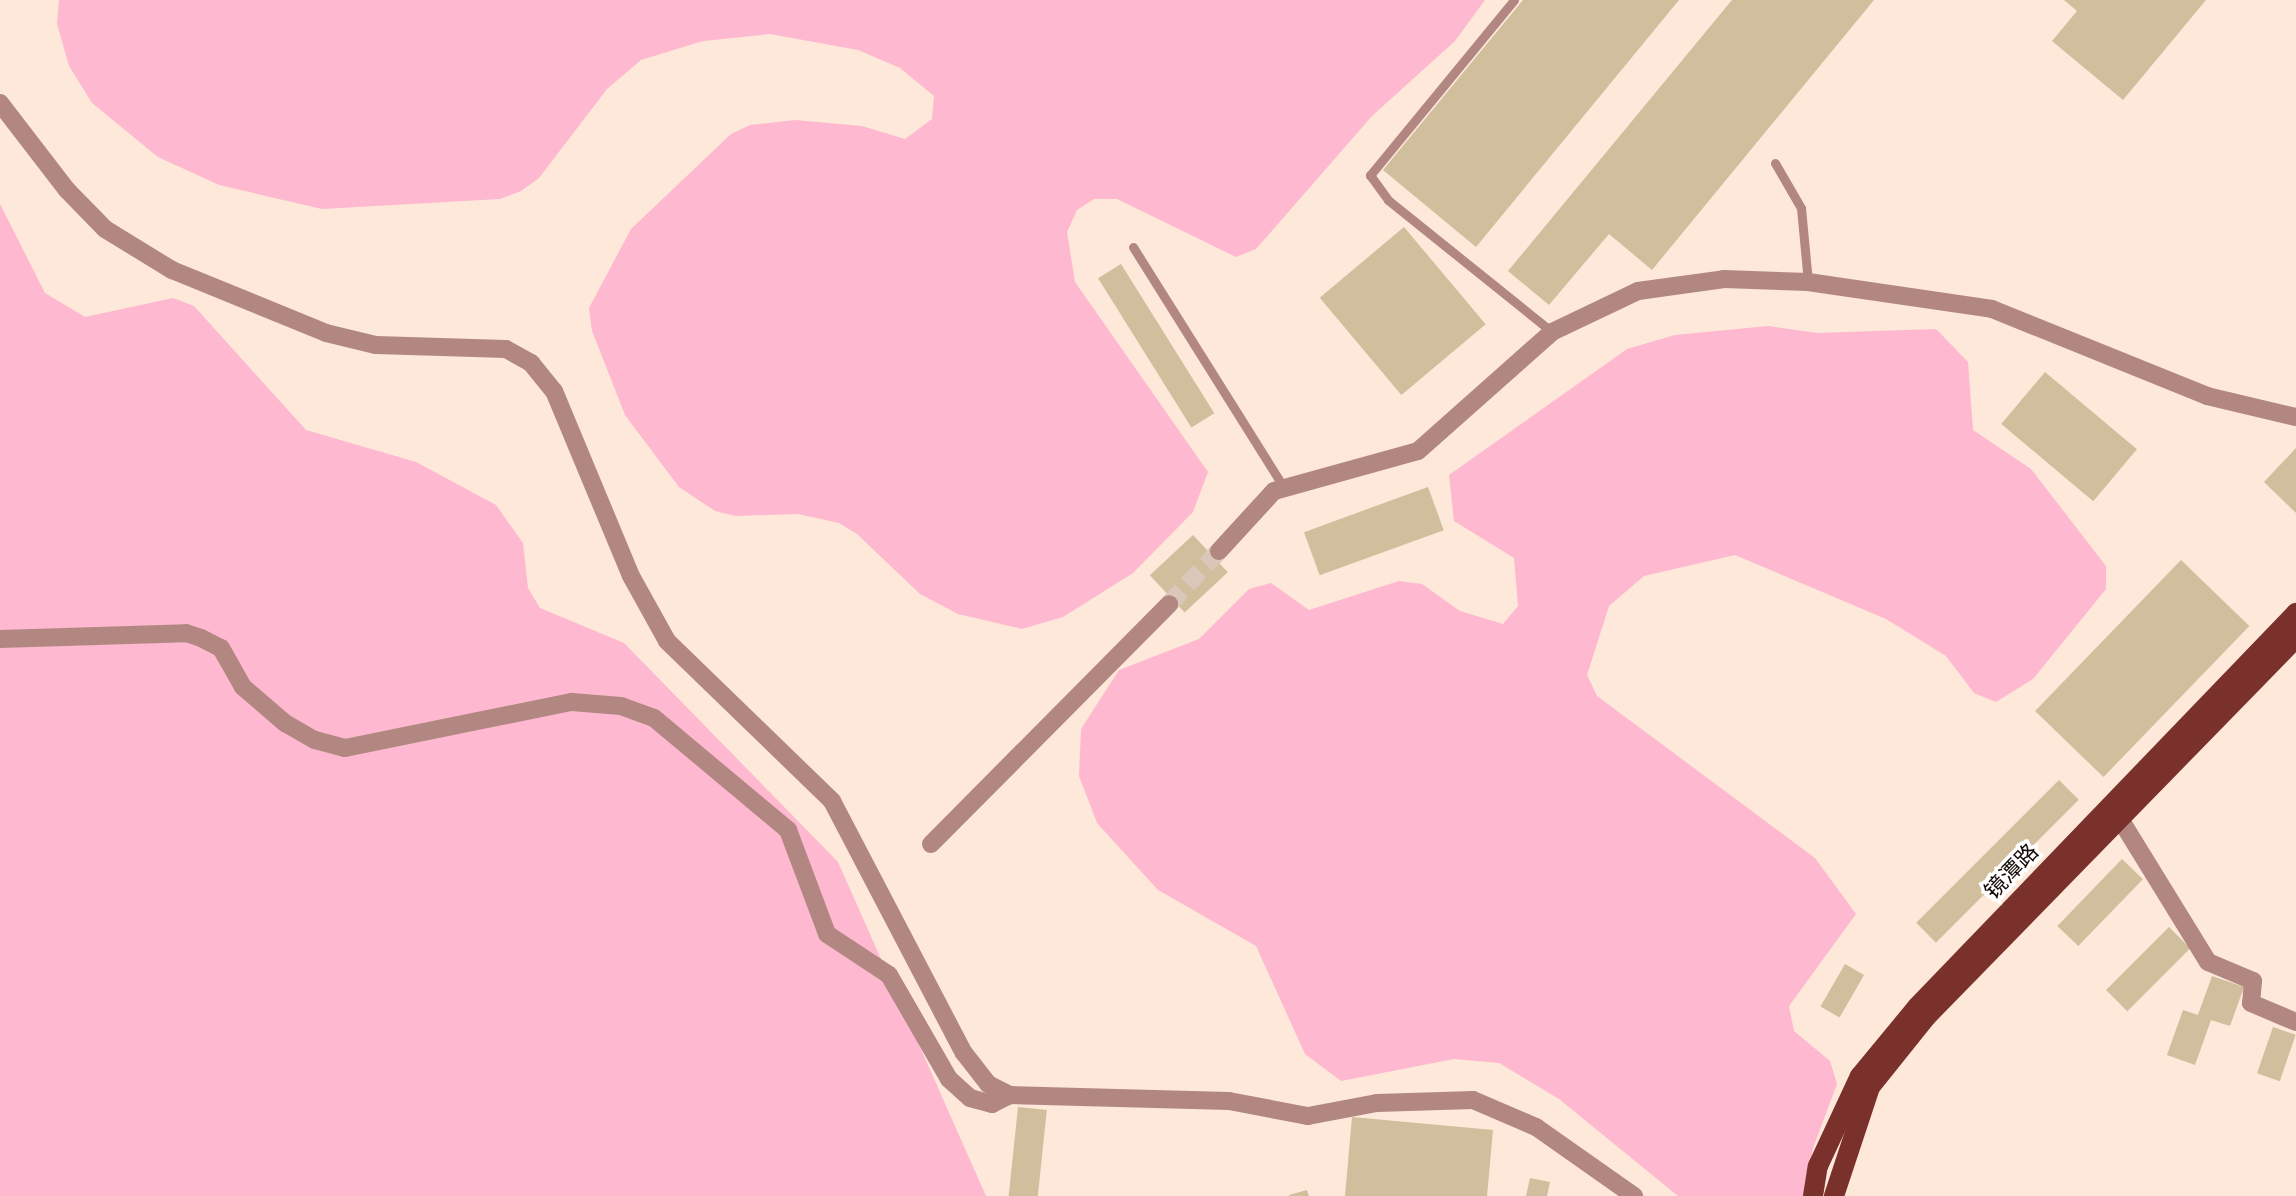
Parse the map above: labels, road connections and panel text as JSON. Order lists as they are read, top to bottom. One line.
{"streets":{"main road":["镜潭路"]}}
